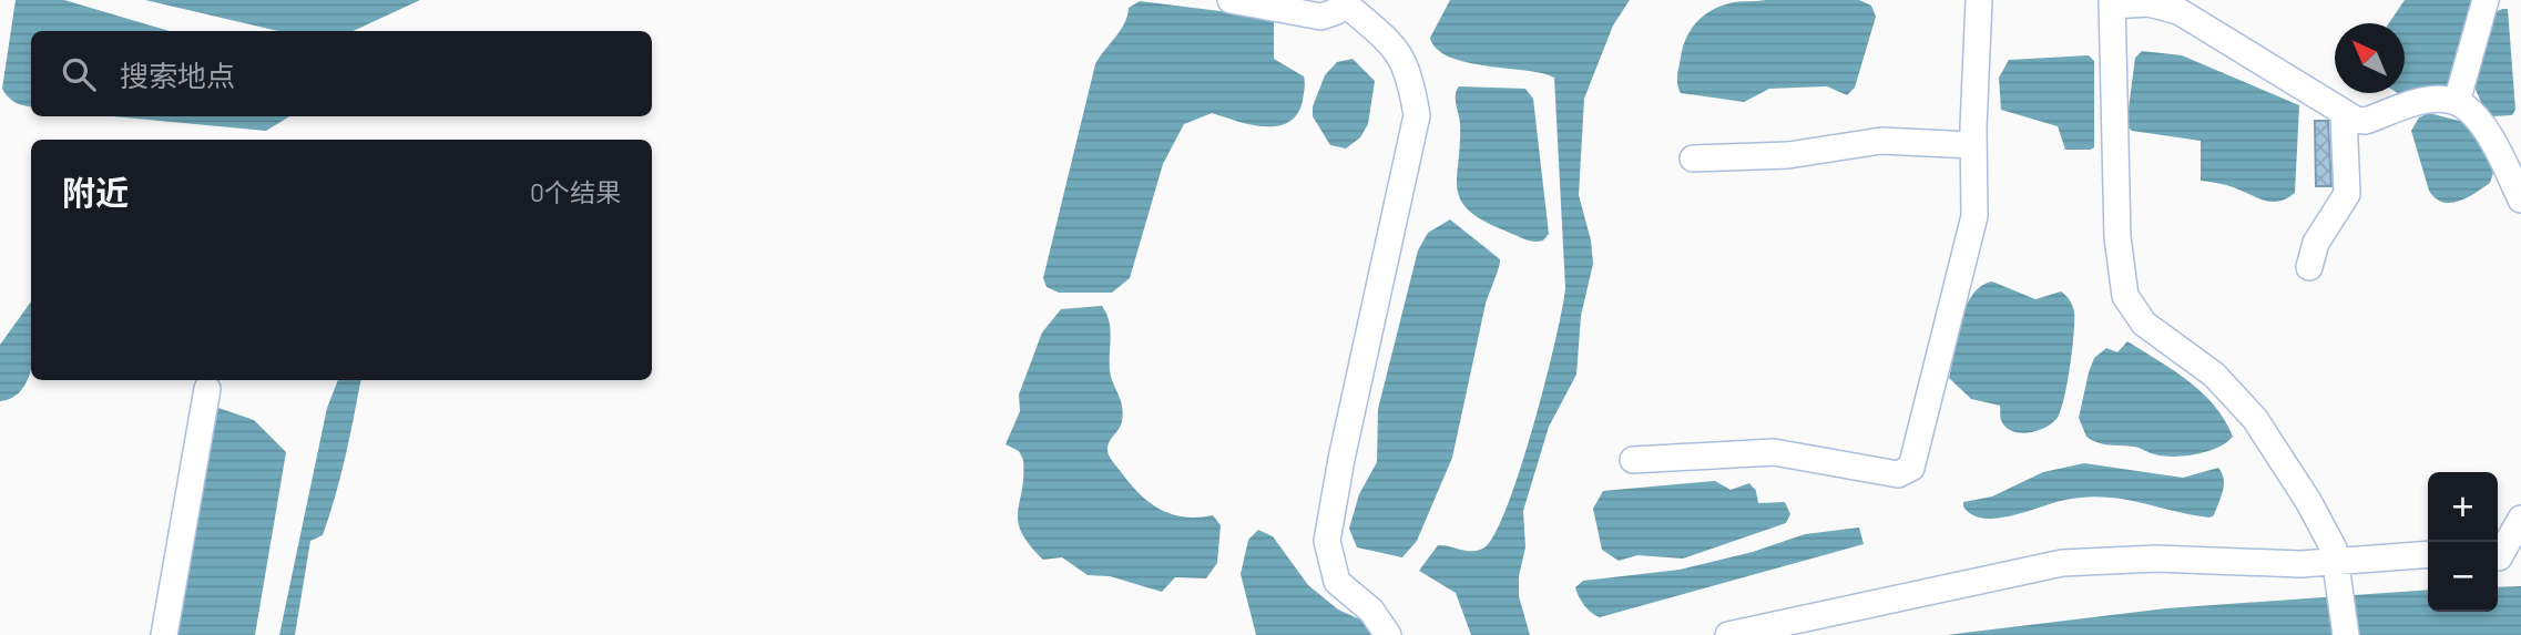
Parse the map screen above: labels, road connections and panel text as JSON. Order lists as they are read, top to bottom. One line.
{"north":"top left","page":{"search":"搜索地点","heading":["附近","0个结果"],"map_buttons":["+","−"]}}
